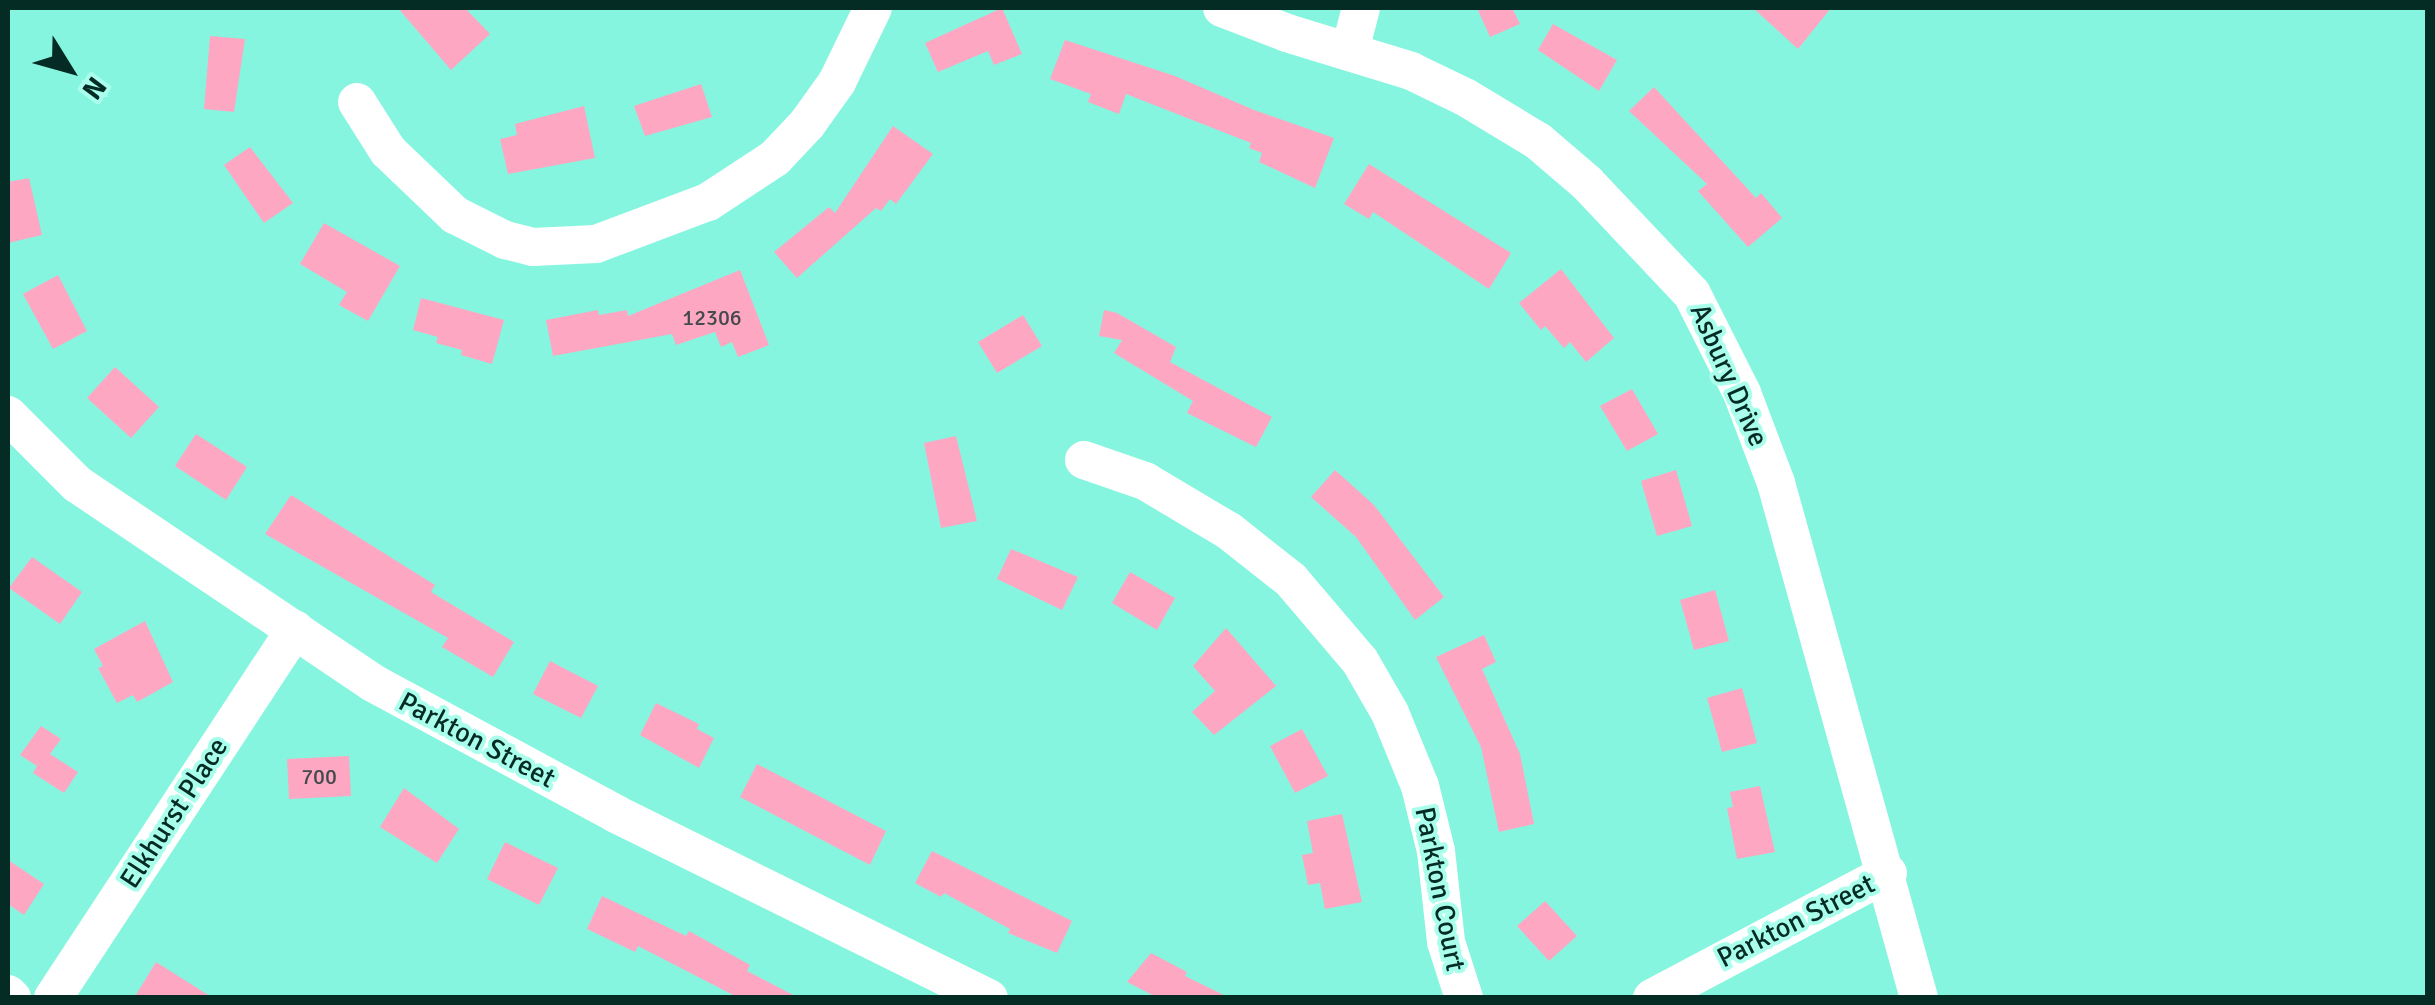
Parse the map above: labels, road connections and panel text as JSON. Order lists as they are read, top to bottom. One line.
{"streets":{"street":["Asbury Drive","Parkton Street","Elkhurst Place","Parkton Court"]},"crossings":[["Asbury Drive","Parkton Street"],["Parkton Street","Elkhurst Place"]],"house_numbers":["12306","700"],"north":"bottom right"}
